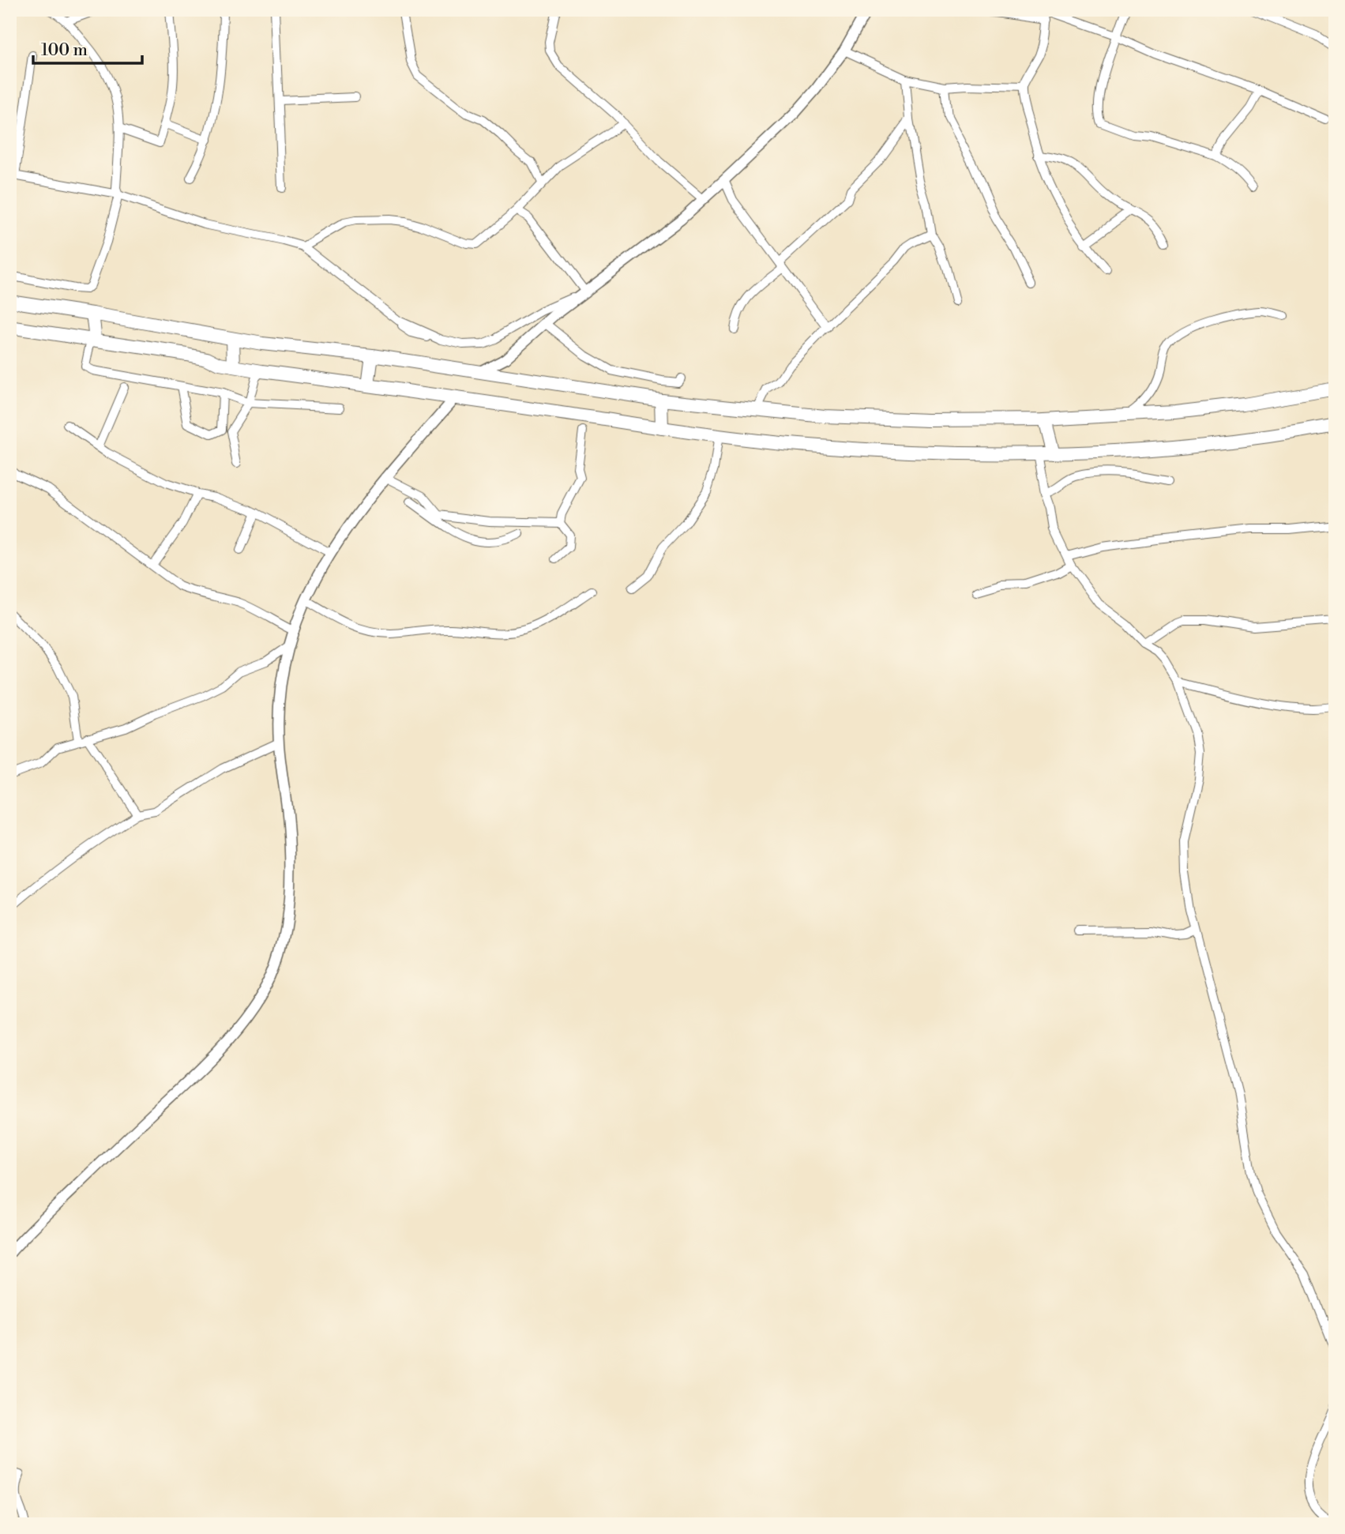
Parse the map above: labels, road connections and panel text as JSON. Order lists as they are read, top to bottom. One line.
{"scale_bar":"100 m"}
